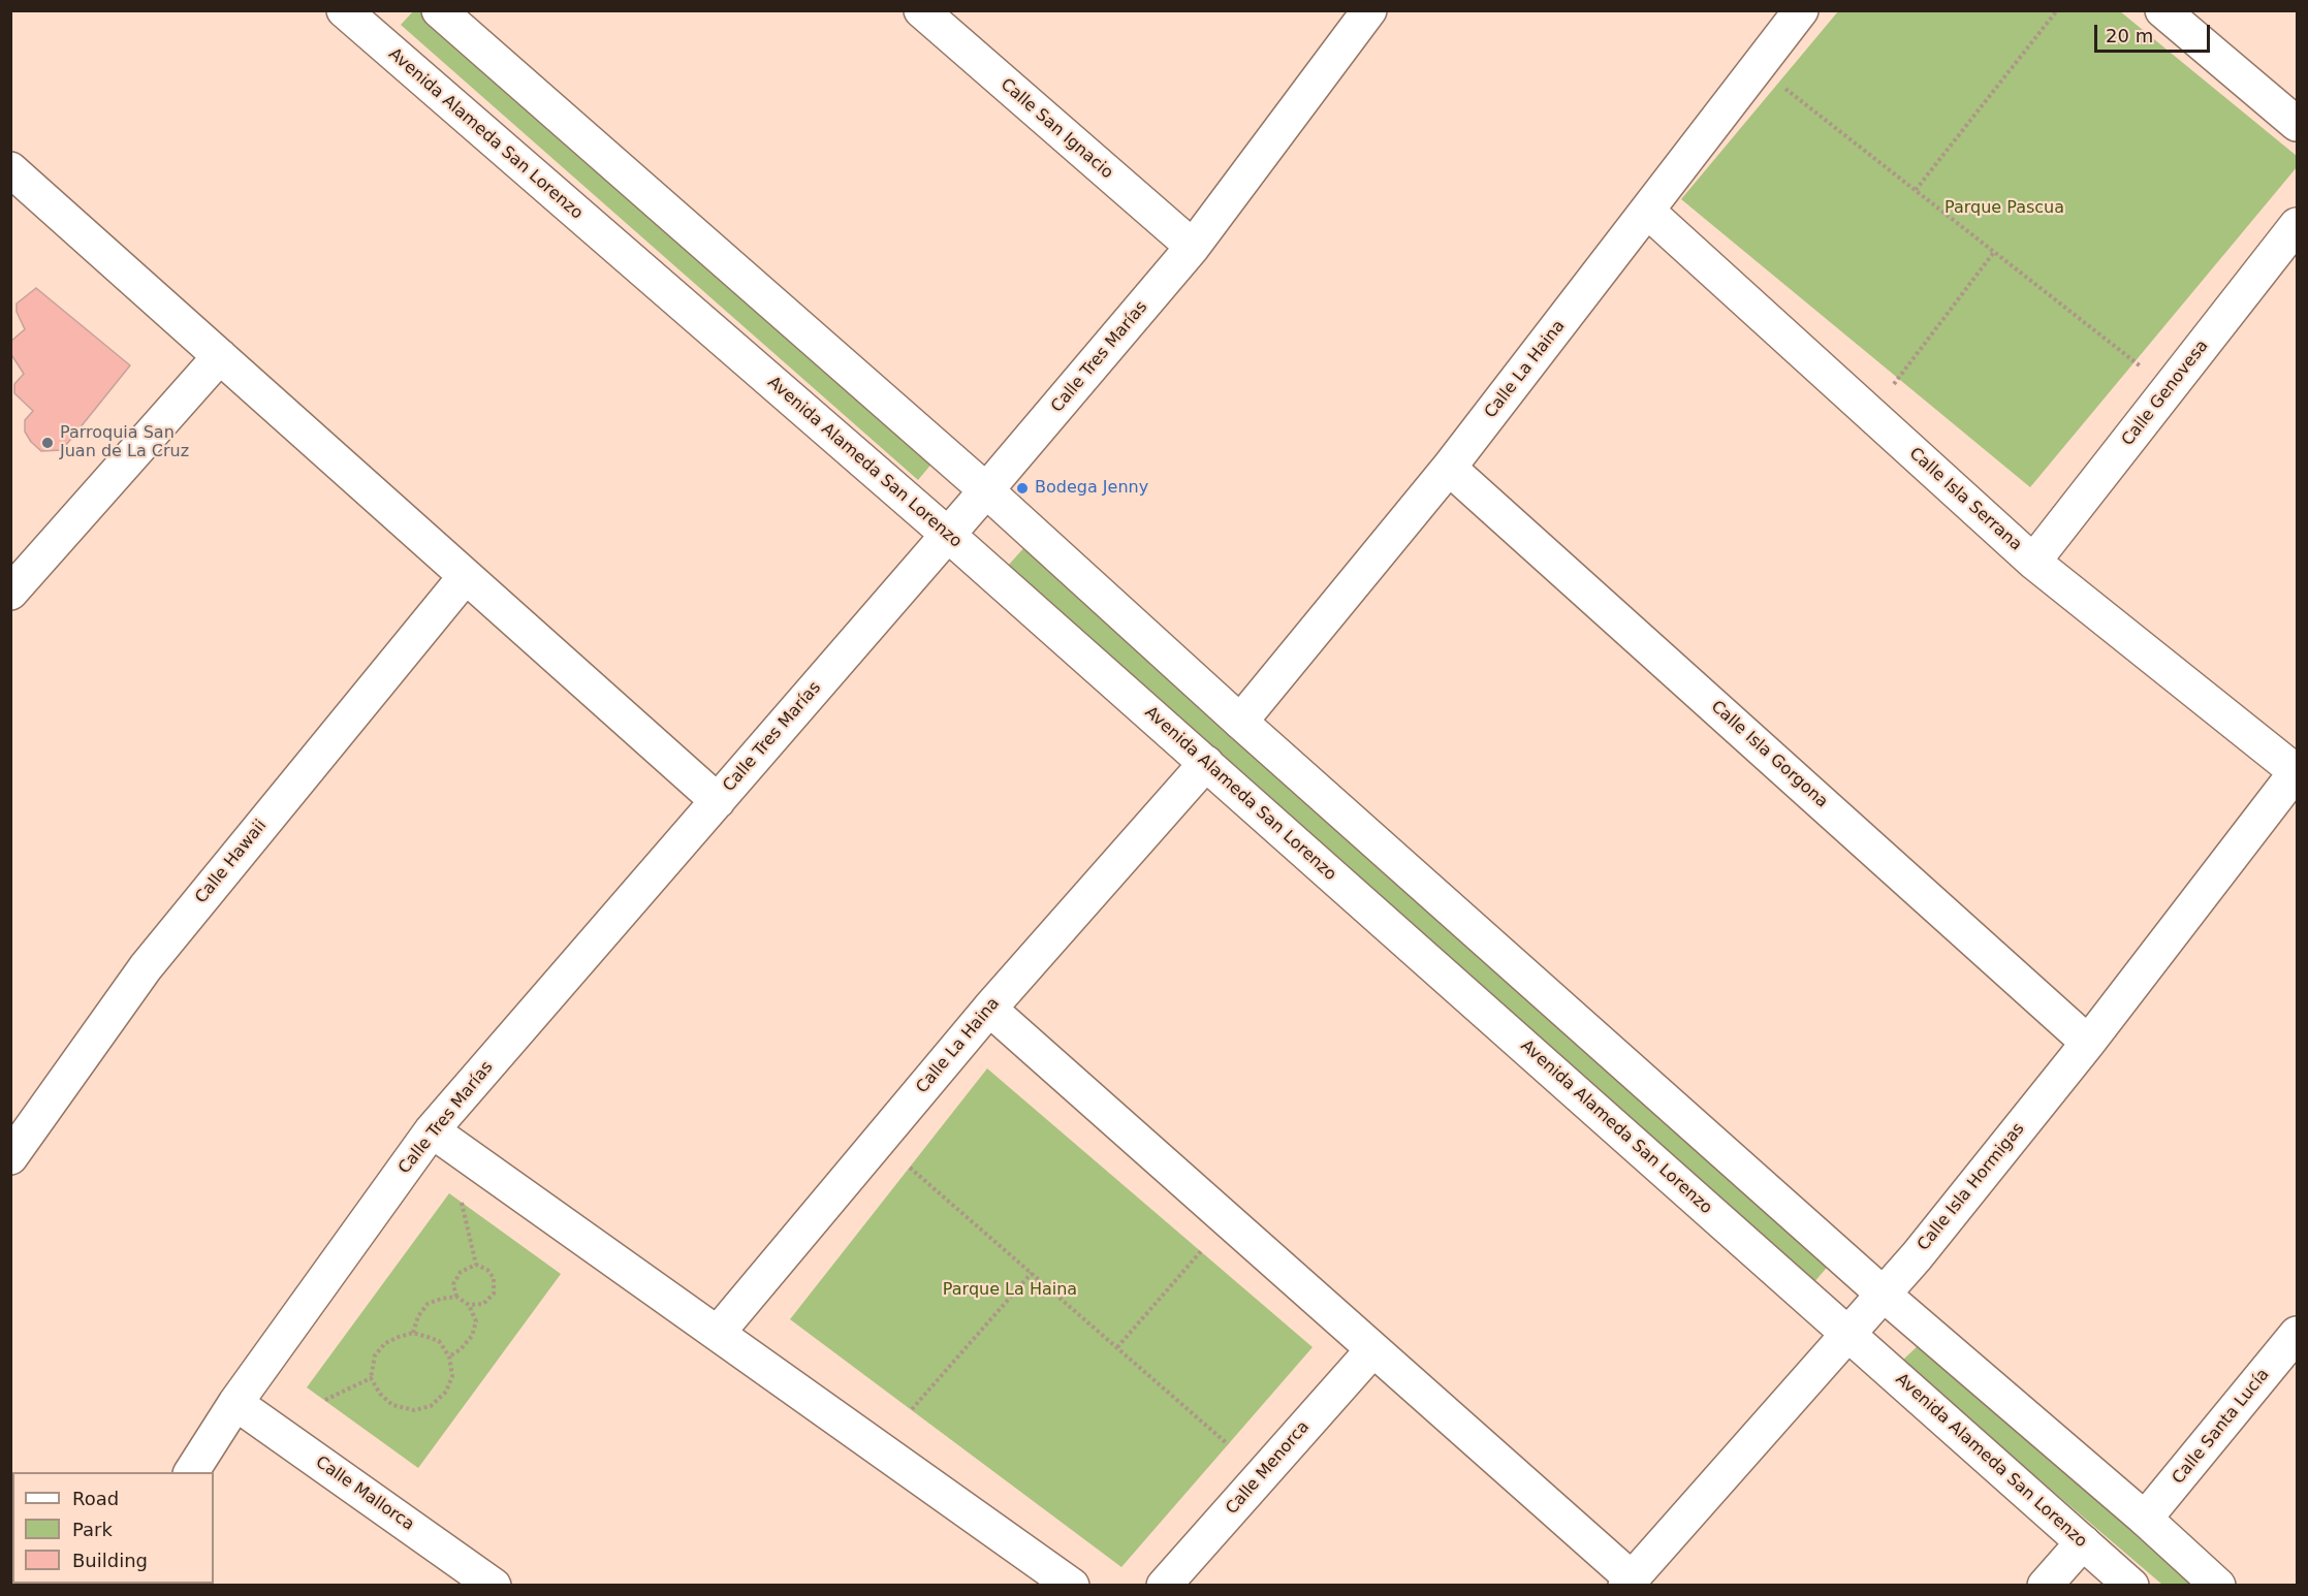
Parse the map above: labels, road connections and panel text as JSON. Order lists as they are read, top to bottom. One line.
{"streets":{"street":["Calle San Ignacio","Avenida Alameda San Lorenzo","Calle Tres Marías","Calle La Haina","Calle Genovesa","Calle Isla Serrana","Calle Isla Gorgona","Calle Hawaii","Calle Isla Hormigas","Calle Santa Lucía","Calle Menorca","Calle Mallorca"]},"crossings":[["Calle San Ignacio","Calle Tres Marías"],["Avenida Alameda San Lorenzo","Calle Tres Marías"],["Avenida Alameda San Lorenzo","Calle La Haina"],["Avenida Alameda San Lorenzo","Calle Isla Hormigas"],["Calle Tres Marías","Calle Mallorca"],["Calle La Haina","Calle Isla Serrana"],["Calle La Haina","Calle Isla Gorgona"],["Calle Genovesa","Calle Isla Serrana"],["Calle Isla Serrana","Calle Isla Hormigas"],["Calle Isla Gorgona","Calle Isla Hormigas"]],"parks":["Parque Pascua","Parque La Haina"],"places":["Parroquia San Juan de La Cruz","Bodega Jenny"],"legend":["Road","Park","Building"],"scale_bar":"20 m"}
